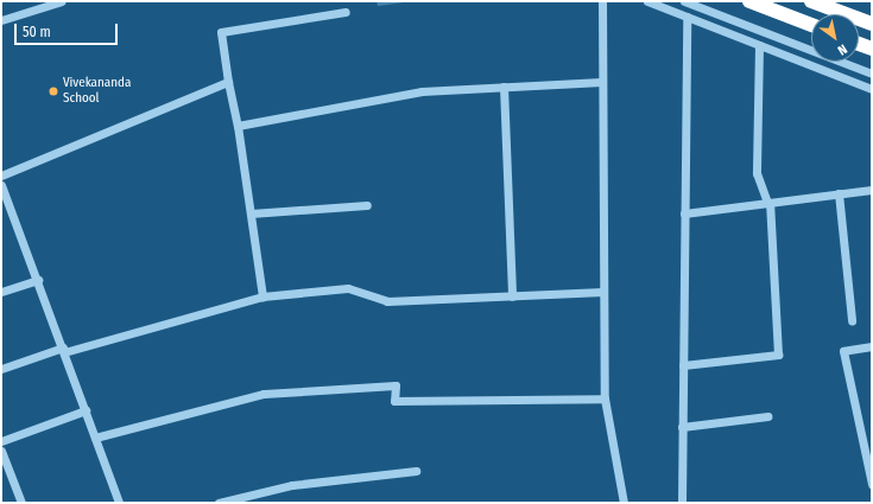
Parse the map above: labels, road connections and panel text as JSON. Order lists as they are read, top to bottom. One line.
{"places":["Vivekananda School"],"scale_bar":"50 m","north":"bottom right"}
